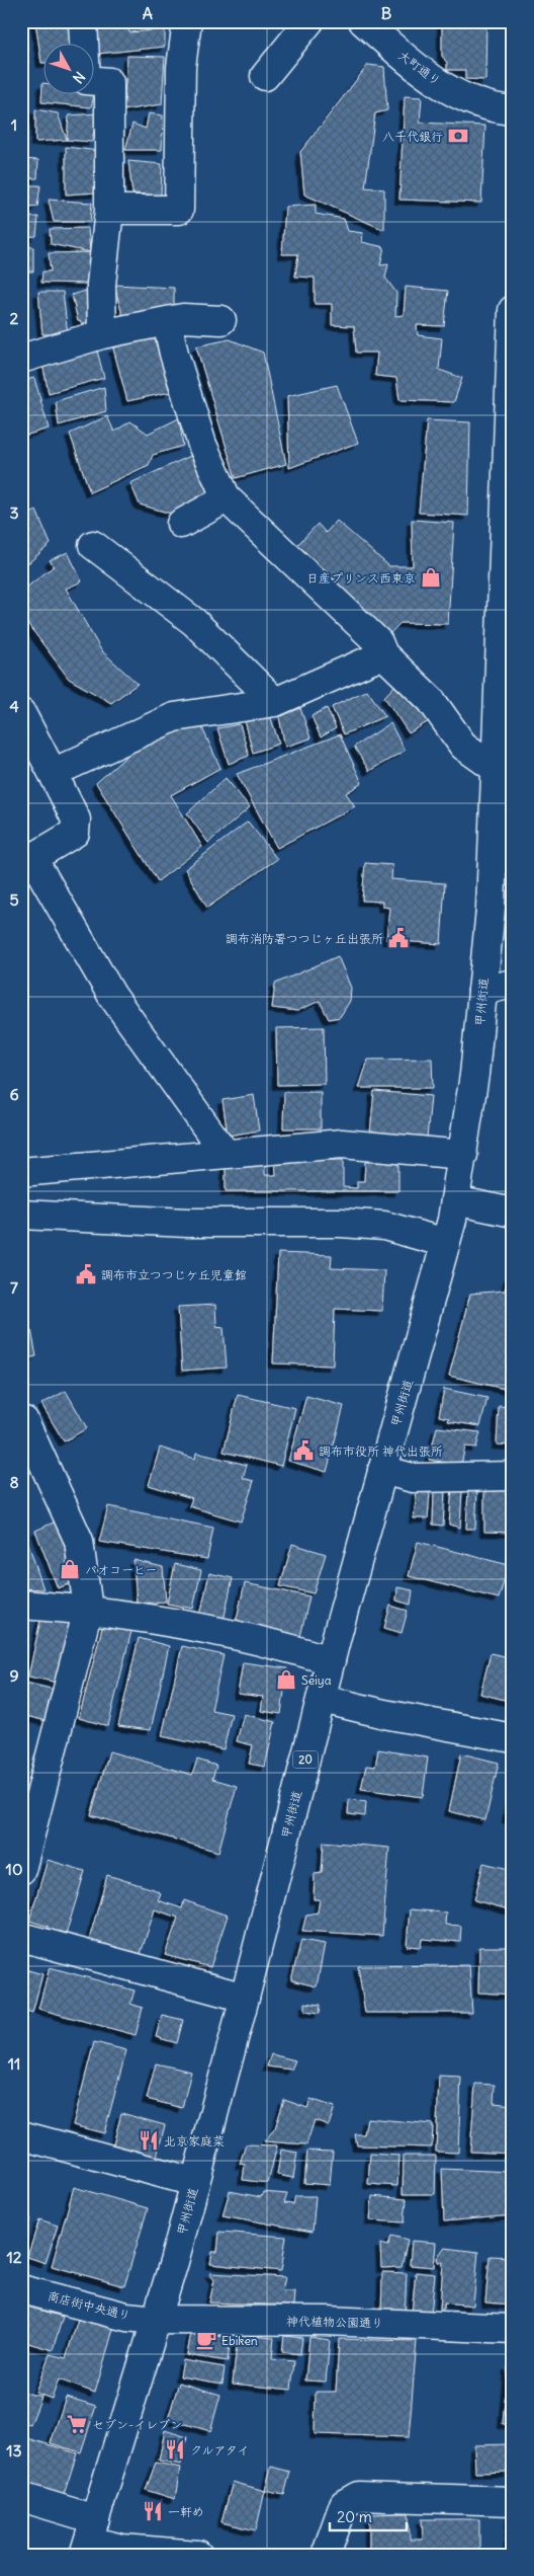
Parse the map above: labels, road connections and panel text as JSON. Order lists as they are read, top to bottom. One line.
{"streets":{"main road":["大町通り","甲州街道","20","商店街中央通り","神代植物公園通り"]},"crossings":[["甲州街道","商店街中央通り"],["甲州街道","神代植物公園通り"],["商店街中央通り","神代植物公園通り"]],"places":{"bank":["八千代銀行"],"shop":["日産プリンス西東京","パオコーヒー","Seiya"],"public building":["調布消防署つつじヶ丘出張所","調布市立つつじケ丘児童館","調布市役所 神代出張所"],"restaurant":["北京家庭菜","クルアタイ","一軒め"],"cafe":["Ebiken"],"supermarket":["セブン-イレブン"]},"scale_bar":"20 m","north":"bottom right","grid":{"columns":["A","B"],"rows":["1","2","3","4","5","6","7","8","9","10","11","12","13"]}}
